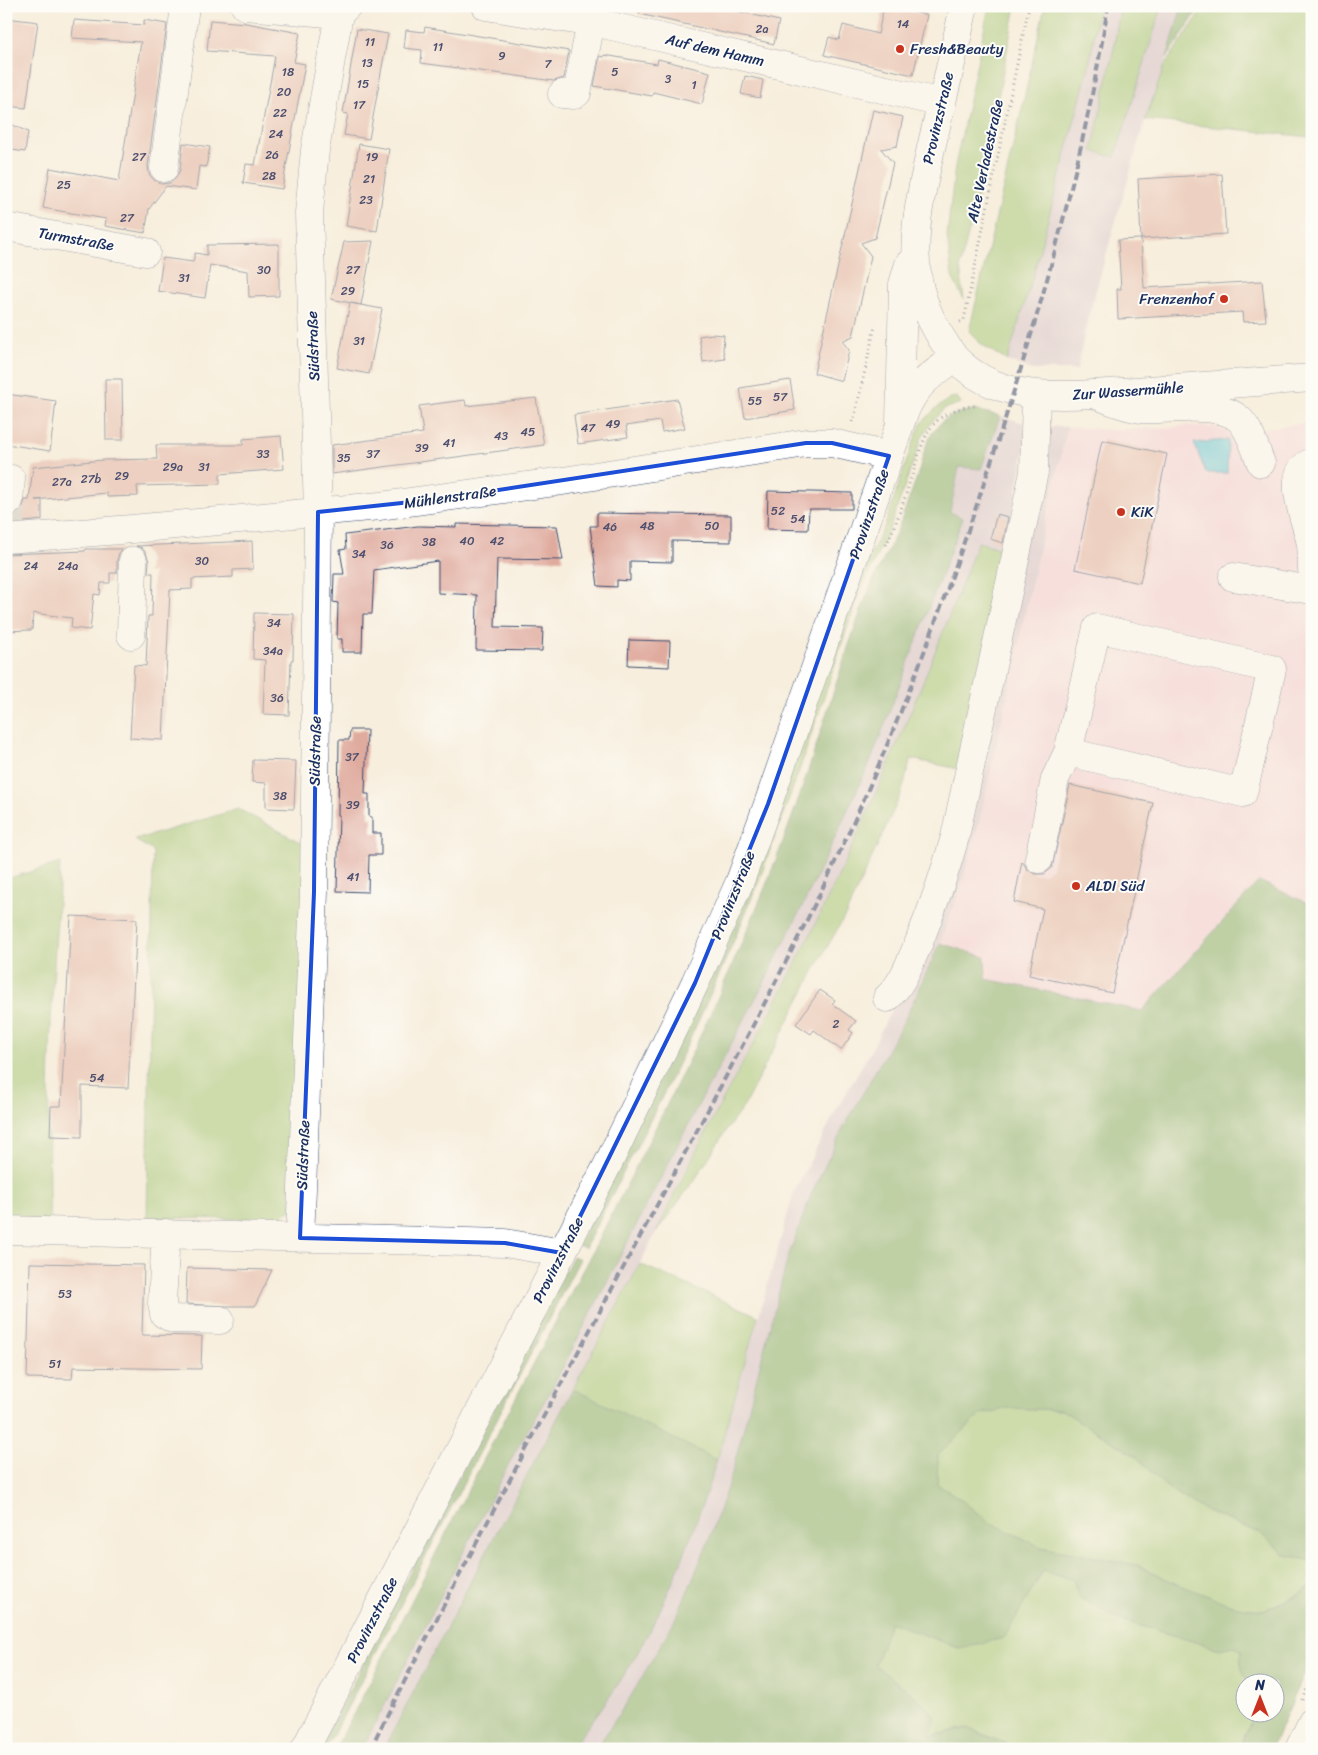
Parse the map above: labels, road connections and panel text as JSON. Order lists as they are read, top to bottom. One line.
{"streets":{"street":["Auf dem Hamm","Provinzstraße","Turmstraße","Südstraße","Zur Wassermühle","Mühlenstraße"],"path":["Alte Verladestraße"]},"crossings":[["Auf dem Hamm","Provinzstraße"],["Provinzstraße","Zur Wassermühle"],["Provinzstraße","Mühlenstraße"],["Südstraße","Mühlenstraße"]],"places":["Fresh&Beauty","Frenzenhof","KiK","ALDI Süd"],"house_numbers":["14","2a","11","11","9","13","7","18","5","3","15","1","20","17","22","24","26","27","19","28","21","25","23","27","30","27","31","29","31","57","55","49","47","45","43","41","39","33","37","35","29a","31","29","27b","27a","52","54","48","50","46","40","42","38","36","34","30","24","24a","34","34a","36","37","38","39","41","2","54","53","51"],"north":"top"}
